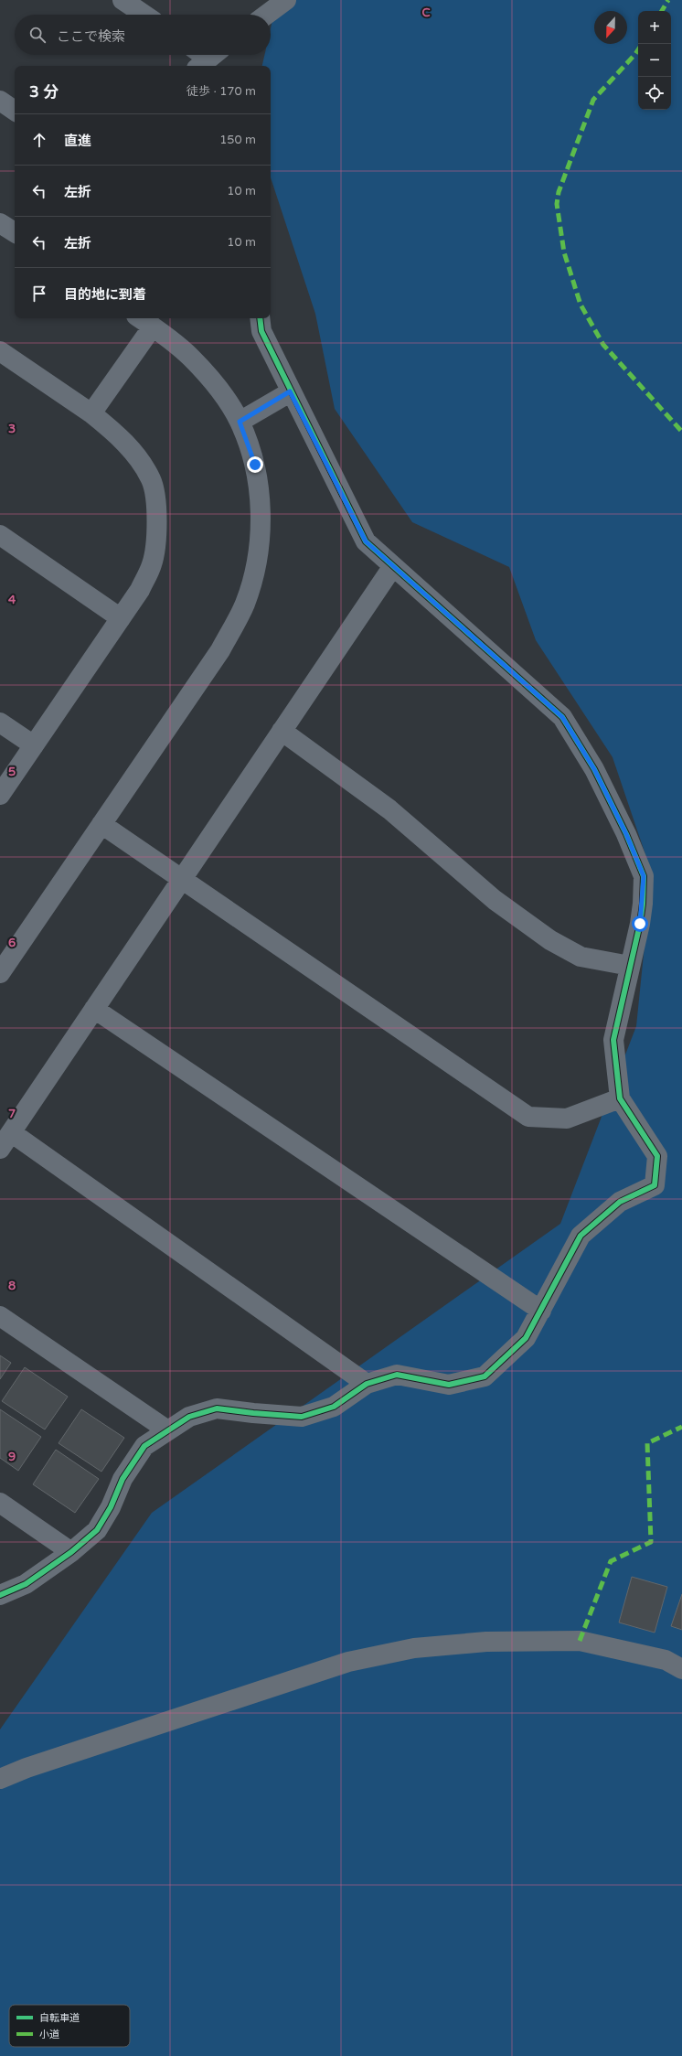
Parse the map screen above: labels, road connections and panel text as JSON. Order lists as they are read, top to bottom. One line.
{"legend":["自転車道","小道"],"north":"bottom","page":{"map_buttons":["+","−"],"search":"ここで検索","heading":["3 分","徒歩 · 170 m"],"list":[["直進","150 m"],["左折","10 m"],["左折","10 m"],"目的地に到着"]},"grid":{"columns":["C"],"rows":["3","4","5","6","7","8","9"]}}
